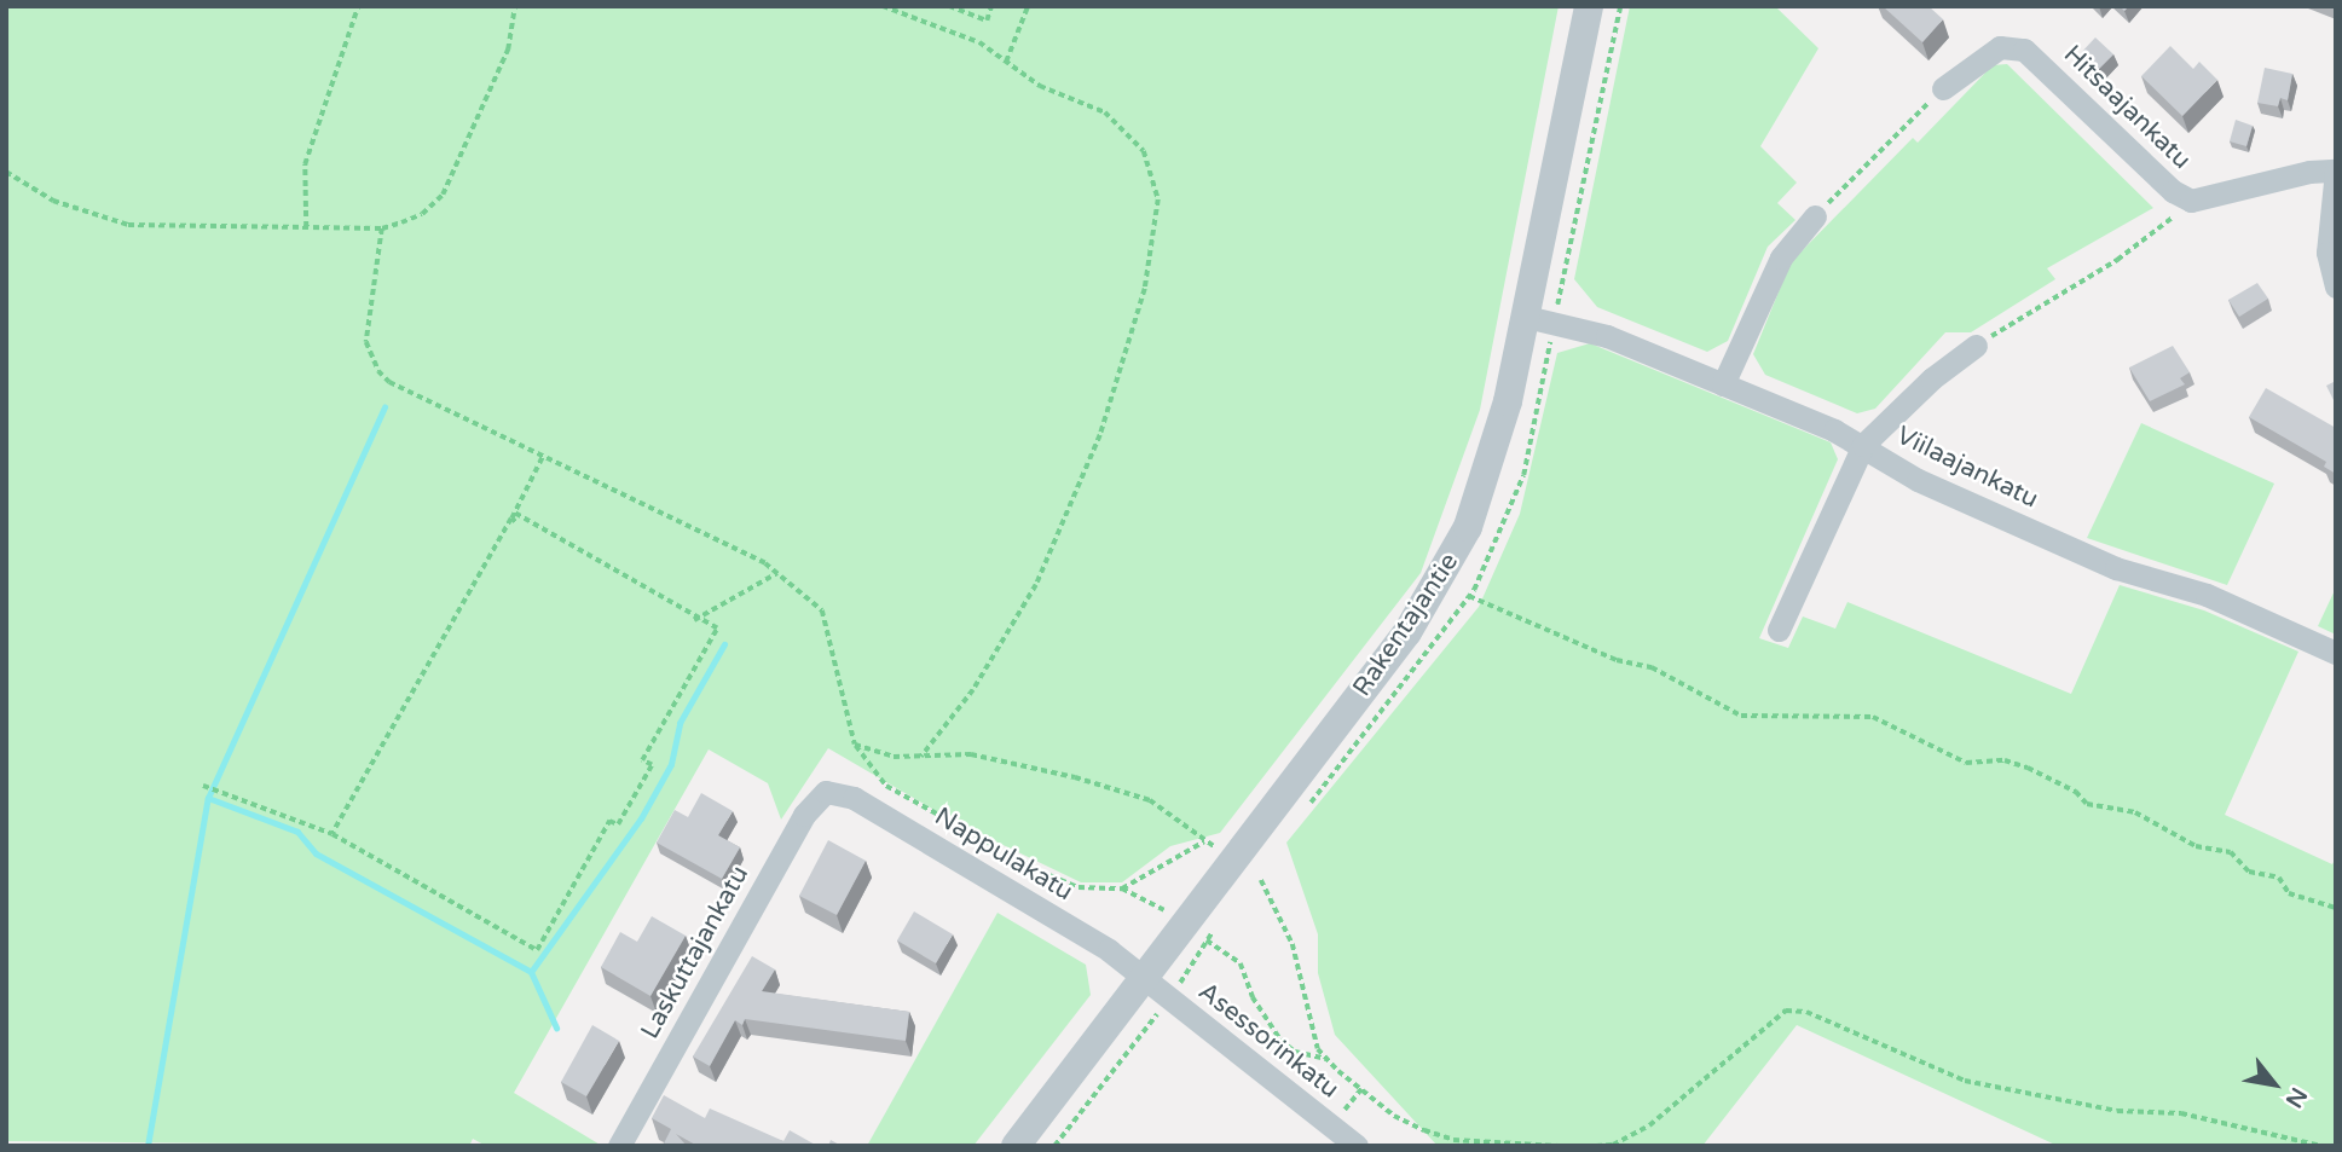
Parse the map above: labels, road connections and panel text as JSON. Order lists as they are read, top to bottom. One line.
{"streets":{"street":["Hitsaajankatu","Viilaajankatu","Rakentajantie","Nappulakatu","Laskuttajankatu","Asessorinkatu"]},"crossings":[["Viilaajankatu","Rakentajantie"],["Rakentajantie","Nappulakatu"],["Rakentajantie","Asessorinkatu"],["Nappulakatu","Laskuttajankatu"],["Nappulakatu","Asessorinkatu"]],"north":"bottom right"}
